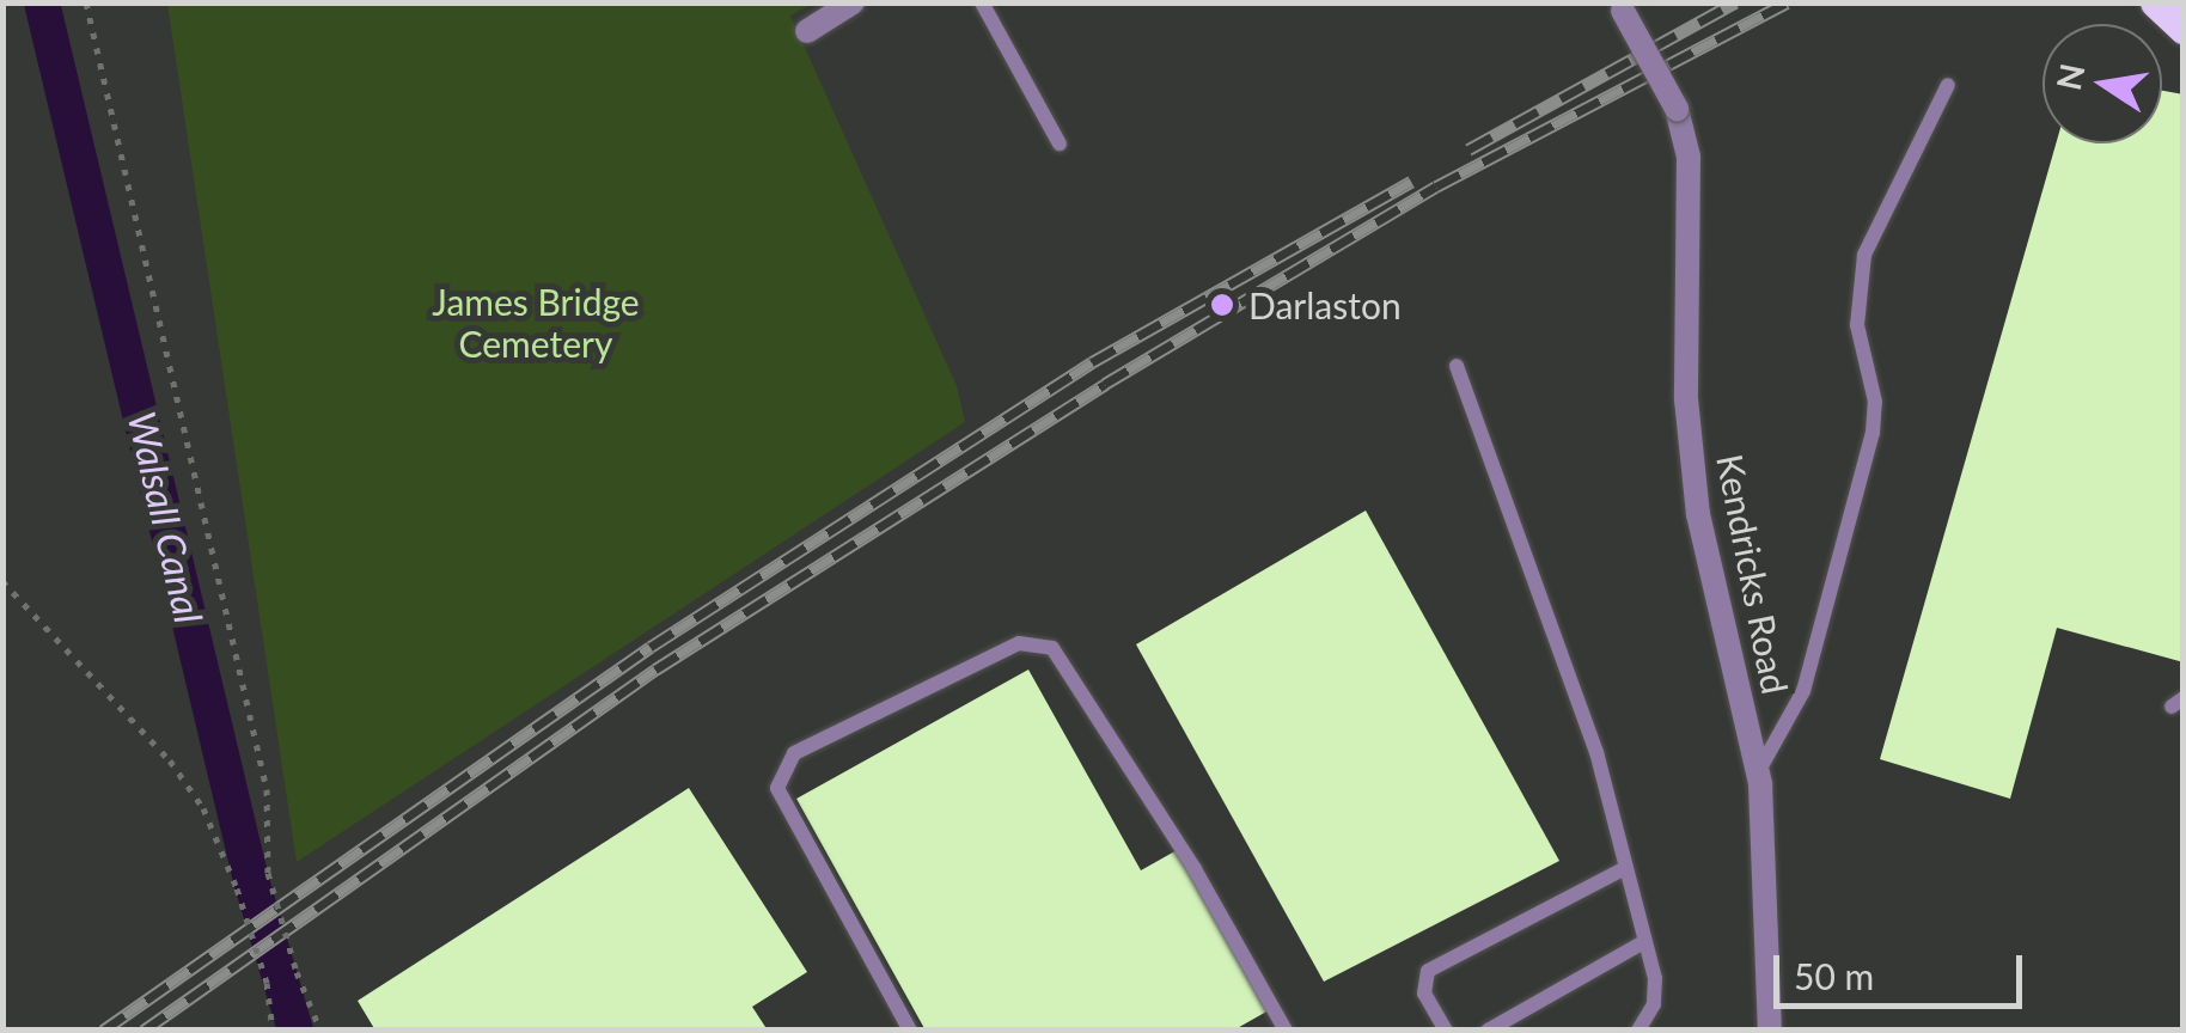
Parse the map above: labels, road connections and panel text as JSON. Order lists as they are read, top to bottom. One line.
{"streets":{"street":["Kendricks Road"]},"water":["Walsall Canal"],"parks":["James Bridge Cemetery"],"places":["Darlaston"],"scale_bar":"50 m","north":"left"}
